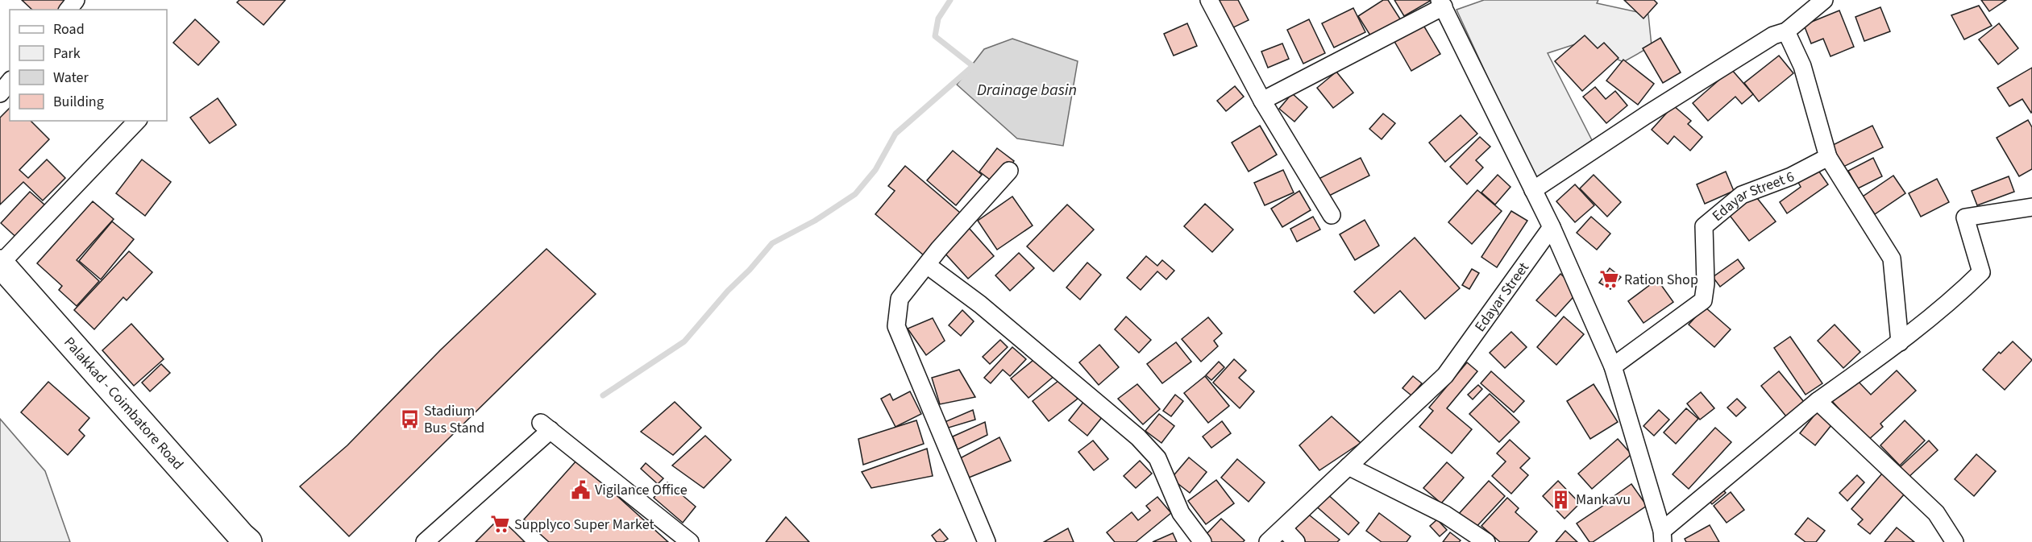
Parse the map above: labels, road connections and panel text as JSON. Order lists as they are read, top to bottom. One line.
{"streets":{"main road":["Palakkad - Coimbatore Road"],"street":["Edayar Street 6","Edayar Street"]},"water":["Drainage basin"],"places":{"supermarket":["Ration Shop","Supplyco Super Market"],"bus stop":["Stadium Bus Stand"],"public building":["Vigilance Office"],"building":["Mankavu"]},"legend":["Road","Park","Water","Building"]}
